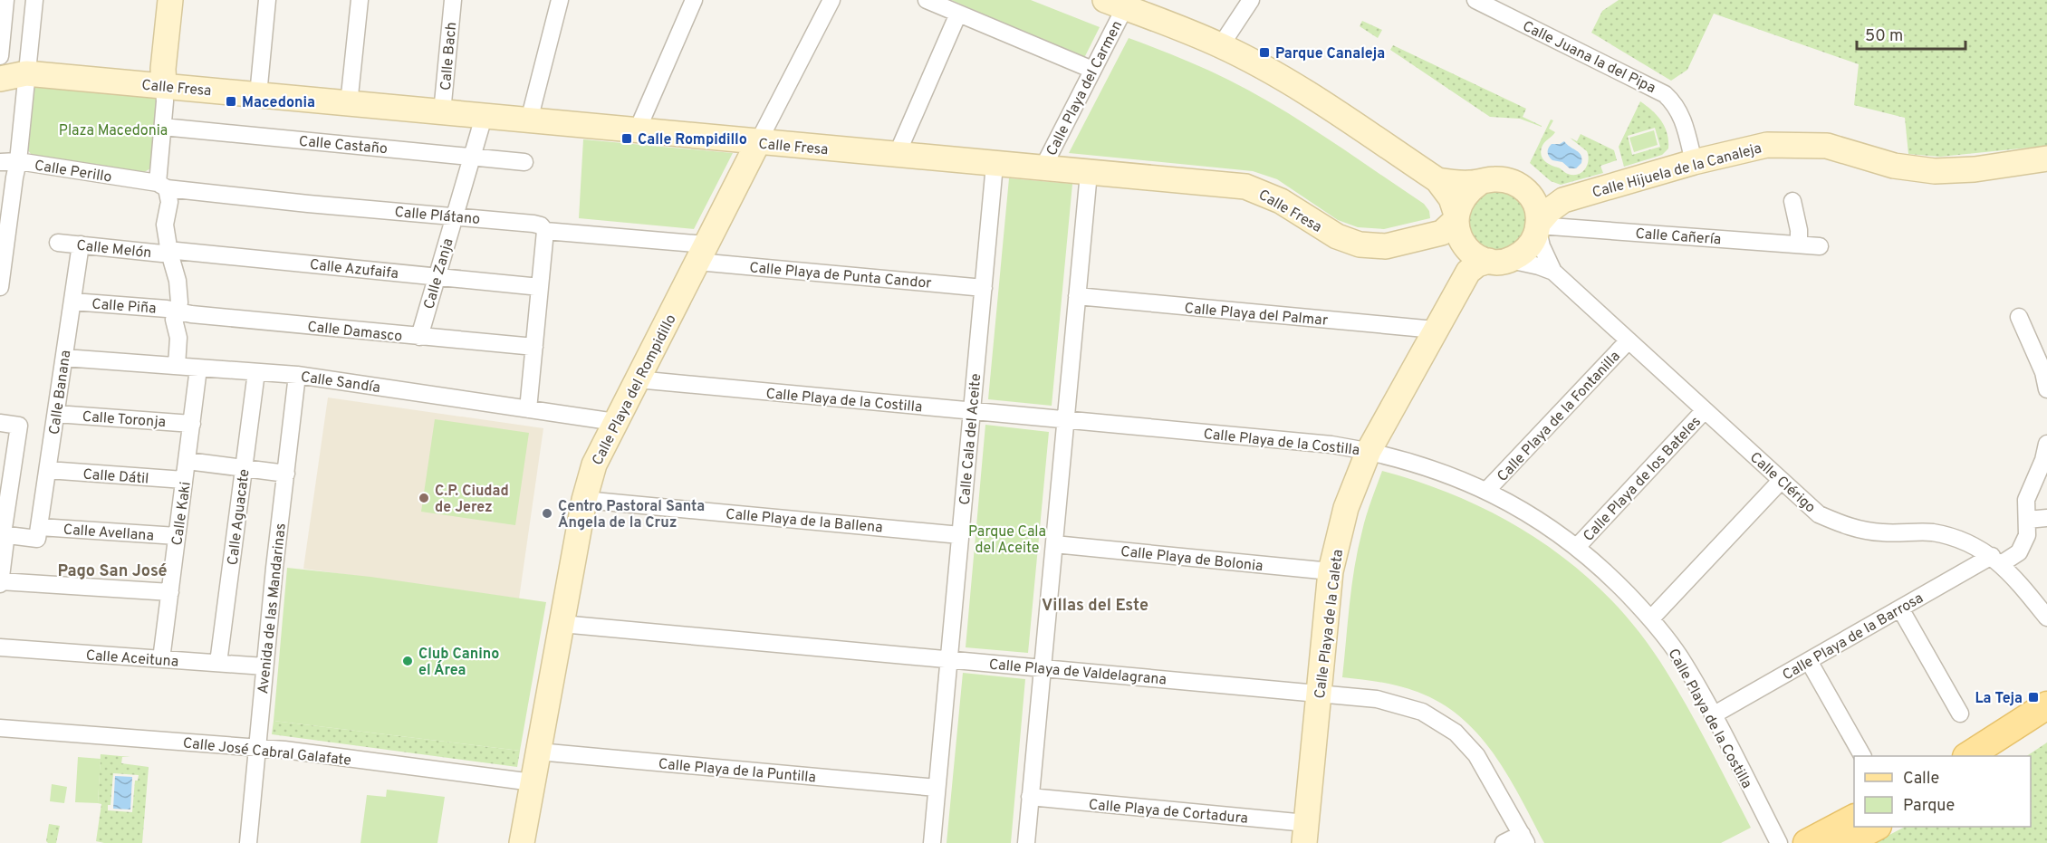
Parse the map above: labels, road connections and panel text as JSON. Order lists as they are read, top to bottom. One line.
{"streets":{"street":["Calle Bach","Calle Juana la del Pipa","Calle Fresa","Calle Playa del Carmen","Calle Castaño","Calle Hijuela de la Canaleja","Calle Perillo","Calle Plátano","Calle Cañería","Calle Melón","Calle Azufaifa","Calle Zanja","Calle Playa de Punta Candor","Calle Piña","Calle Playa del Palmar","Calle Damasco","Calle Sandía","Calle Playa del Rompidillo","Calle Banana","Calle Playa de la Costilla","Calle Playa de la Fontanilla","Calle Toronja","Calle Cala del Aceite","Calle Dátil","Calle Playa de los Bateles","Calle Clérigo","Calle Kaki","Calle Aguacate","Calle Playa de la Ballena","Calle Avellana","Calle Playa de Bolonia","Avenida de las Mandarinas","Calle Playa de la Caleta","Calle Playa de la Barrosa","Calle Aceituna","Calle Playa de Valdelagrana","Calle José Cabral Galafate","Calle Playa de la Puntilla","Calle Playa de Cortadura"]},"crossings":[["Calle Bach","Calle Fresa"],["Calle Juana la del Pipa","Calle Hijuela de la Canaleja"],["Calle Fresa","Calle Playa del Carmen"],["Calle Fresa","Calle Hijuela de la Canaleja"],["Calle Fresa","Calle Cañería"],["Calle Fresa","Calle Zanja"],["Calle Fresa","Calle Playa del Rompidillo"],["Calle Fresa","Calle Cala del Aceite"],["Calle Fresa","Calle Clérigo"],["Calle Playa del Carmen","Calle Hijuela de la Canaleja"],["Calle Castaño","Calle Zanja"],["Calle Hijuela de la Canaleja","Calle Cañería"],["Calle Hijuela de la Canaleja","Calle Clérigo"],["Calle Perillo","Calle Plátano"],["Calle Plátano","Calle Zanja"],["Calle Plátano","Calle Playa de Punta Candor"],["Calle Plátano","Calle Playa del Rompidillo"],["Calle Cañería","Calle Clérigo"],["Calle Melón","Calle Azufaifa"],["Calle Melón","Calle Banana"],["Calle Azufaifa","Calle Zanja"],["Calle Zanja","Calle Damasco"],["Calle Playa de Punta Candor","Calle Playa del Rompidillo"],["Calle Playa de Punta Candor","Calle Cala del Aceite"],["Calle Piña","Calle Damasco"],["Calle Piña","Calle Banana"],["Calle Playa del Palmar","Calle Playa de la Caleta"],["Calle Sandía","Calle Playa del Rompidillo"],["Calle Sandía","Calle Banana"],["Calle Sandía","Calle Kaki"],["Calle Sandía","Calle Aguacate"],["Calle Sandía","Avenida de las Mandarinas"],["Calle Playa del Rompidillo","Calle Playa de la Costilla"],["Calle Playa del Rompidillo","Calle Playa de la Ballena"],["Calle Playa del Rompidillo","Calle Playa de Valdelagrana"],["Calle Playa del Rompidillo","Calle José Cabral Galafate"],["Calle Playa del Rompidillo","Calle Playa de la Puntilla"],["Calle Banana","Calle Toronja"],["Calle Banana","Calle Dátil"],["Calle Banana","Calle Avellana"],["Calle Playa de la Costilla","Calle Playa de la Fontanilla"],["Calle Playa de la Costilla","Calle Cala del Aceite"],["Calle Playa de la Costilla","Calle Playa de los Bateles"],["Calle Playa de la Costilla","Calle Playa de la Caleta"],["Calle Playa de la Costilla","Calle Playa de la Barrosa"],["Calle Playa de la Fontanilla","Calle Clérigo"],["Calle Toronja","Calle Kaki"],["Calle Cala del Aceite","Calle Playa de la Ballena"],["Calle Cala del Aceite","Calle Playa de Valdelagrana"],["Calle Cala del Aceite","Calle Playa de la Puntilla"],["Calle Dátil","Calle Kaki"],["Calle Playa de los Bateles","Calle Clérigo"],["Calle Clérigo","Calle Playa de la Barrosa"],["Calle Kaki","Calle Avellana"],["Calle Kaki","Calle Aceituna"],["Calle Aguacate","Calle Aceituna"],["Calle Playa de Bolonia","Calle Playa de la Caleta"],["Avenida de las Mandarinas","Calle Aceituna"],["Avenida de las Mandarinas","Calle José Cabral Galafate"],["Calle Playa de la Caleta","Calle Playa de Valdelagrana"],["Calle Playa de la Caleta","Calle Playa de Cortadura"]],"districts":["Pago San José","Villas del Este"],"parks":["Plaza Macedonia","Parque Cala del Aceite"],"places":{"transit":["Parque Canaleja","Macedonia","Calle Rompidillo","La Teja"],"other":["C.P. Ciudad de Jerez","Centro Pastoral Santa Ángela de la Cruz","Club Canino el Área"]},"legend":["Calle","Parque"],"scale_bar":"50 m"}
